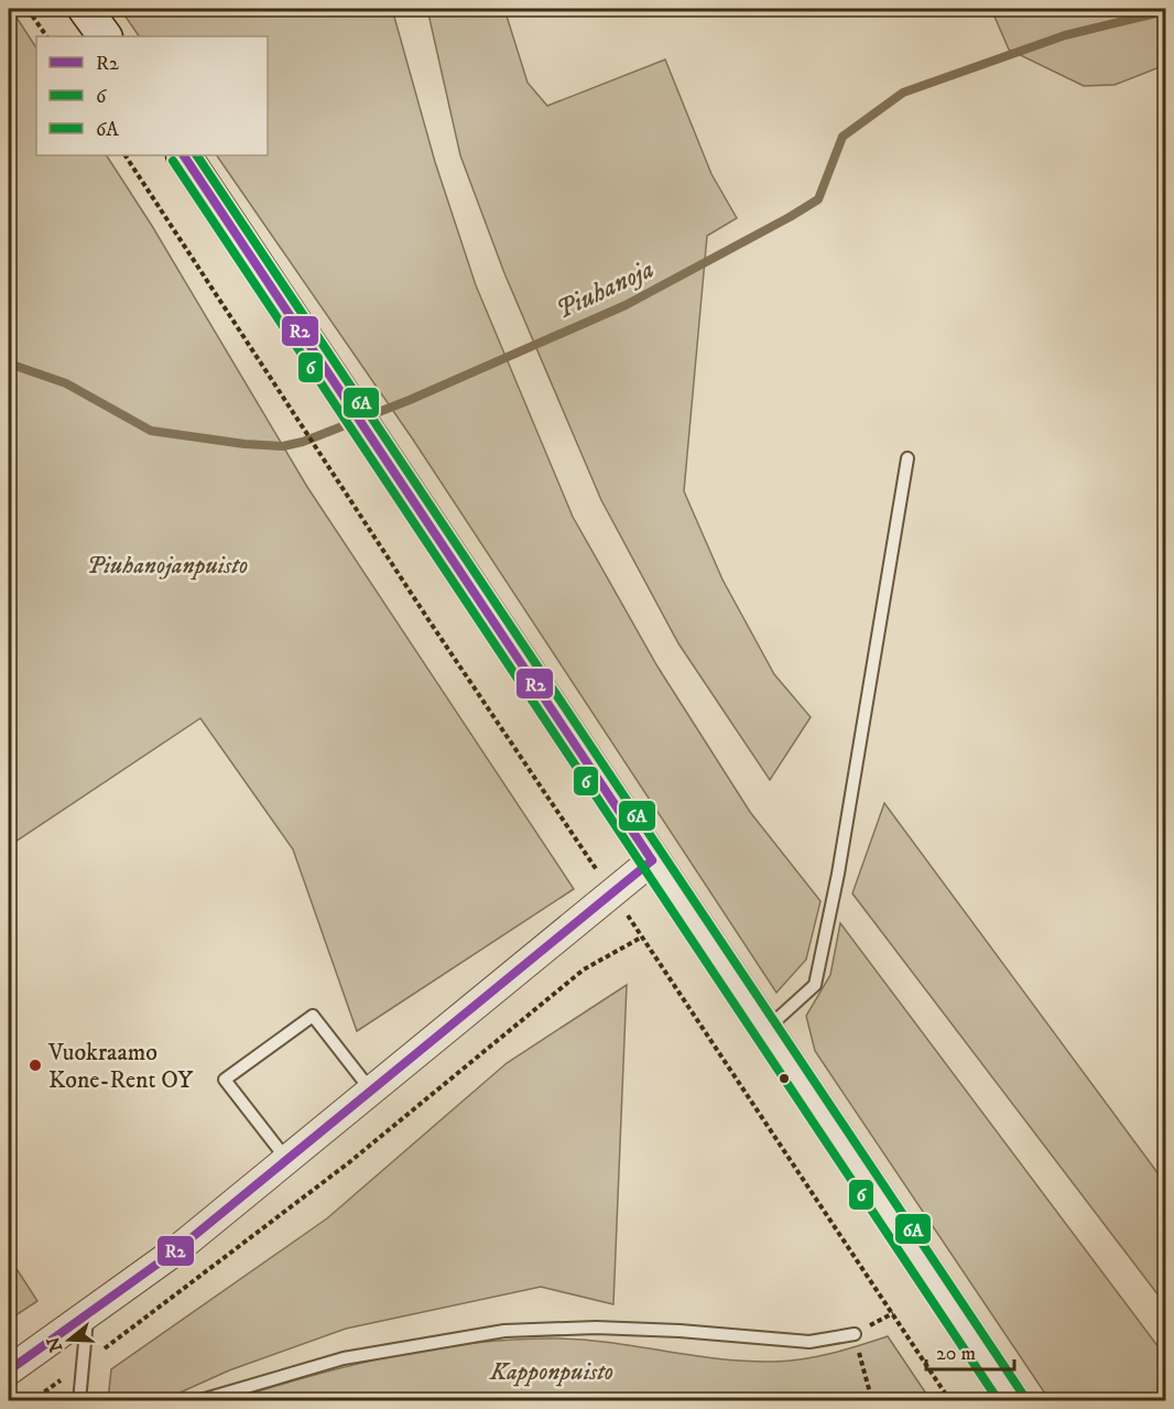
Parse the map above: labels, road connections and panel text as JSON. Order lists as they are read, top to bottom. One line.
{"water":["Piuhanoja"],"parks":["Piuhanojanpuisto","Kapponpuisto"],"places":["Vuokraamo Kone-Rent OY"],"lines":["transit line R2","transit line 6A","transit line 6"],"legend":["R2","6","6A"],"scale_bar":"20 m","north":"left"}
